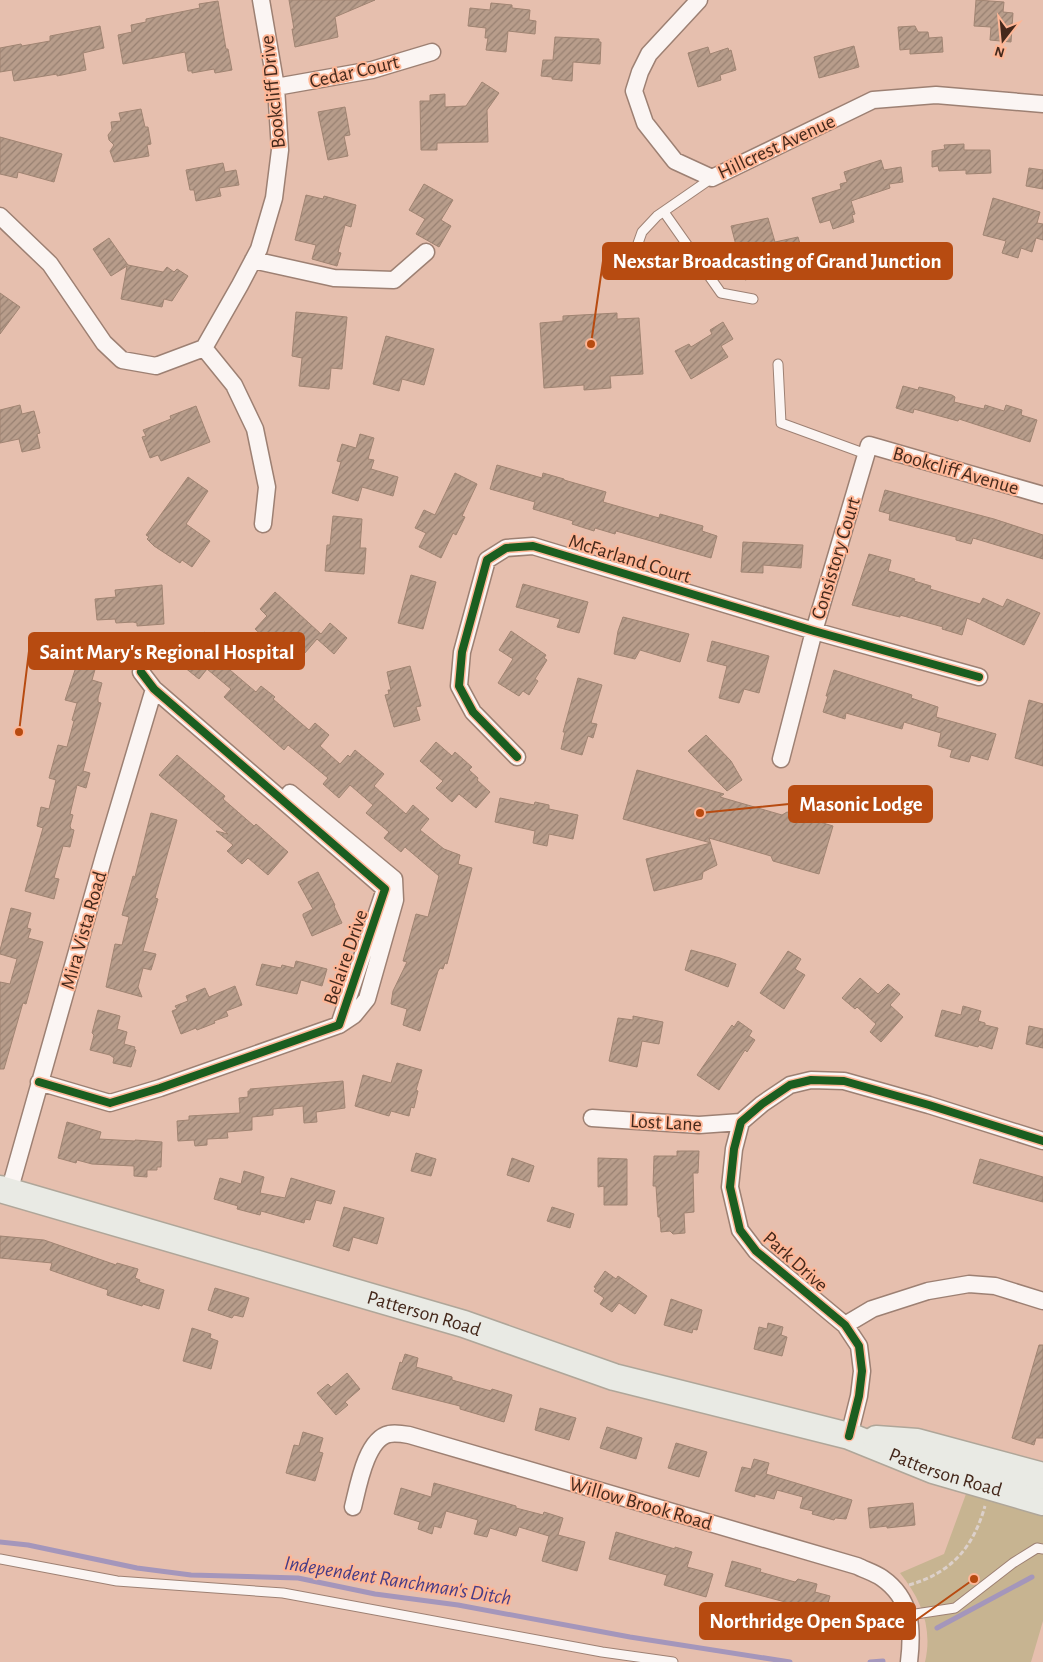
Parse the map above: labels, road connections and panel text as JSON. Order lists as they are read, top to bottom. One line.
{"streets":{"main road":["Patterson Road"],"street":["Cedar Court","Bookcliff Drive","Hillcrest Avenue","Bookcliff Avenue","McFarland Court","Consistory Court","Mira Vista Road","Belaire Drive","Lost Lane","Park Drive","Willow Brook Road"]},"crossings":[["Cedar Court","Bookcliff Drive"],["Bookcliff Avenue","Consistory Court"],["McFarland Court","Consistory Court"],["Mira Vista Road","Belaire Drive"],["Mira Vista Road","Patterson Road"],["Lost Lane","Park Drive"],["Park Drive","Patterson Road"]],"water":["Independent Ranchman's Ditch"],"places":["Nexstar Broadcasting of Grand Junction","Saint Mary's Regional Hospital","Masonic Lodge","Northridge Open Space"],"north":"bottom"}
